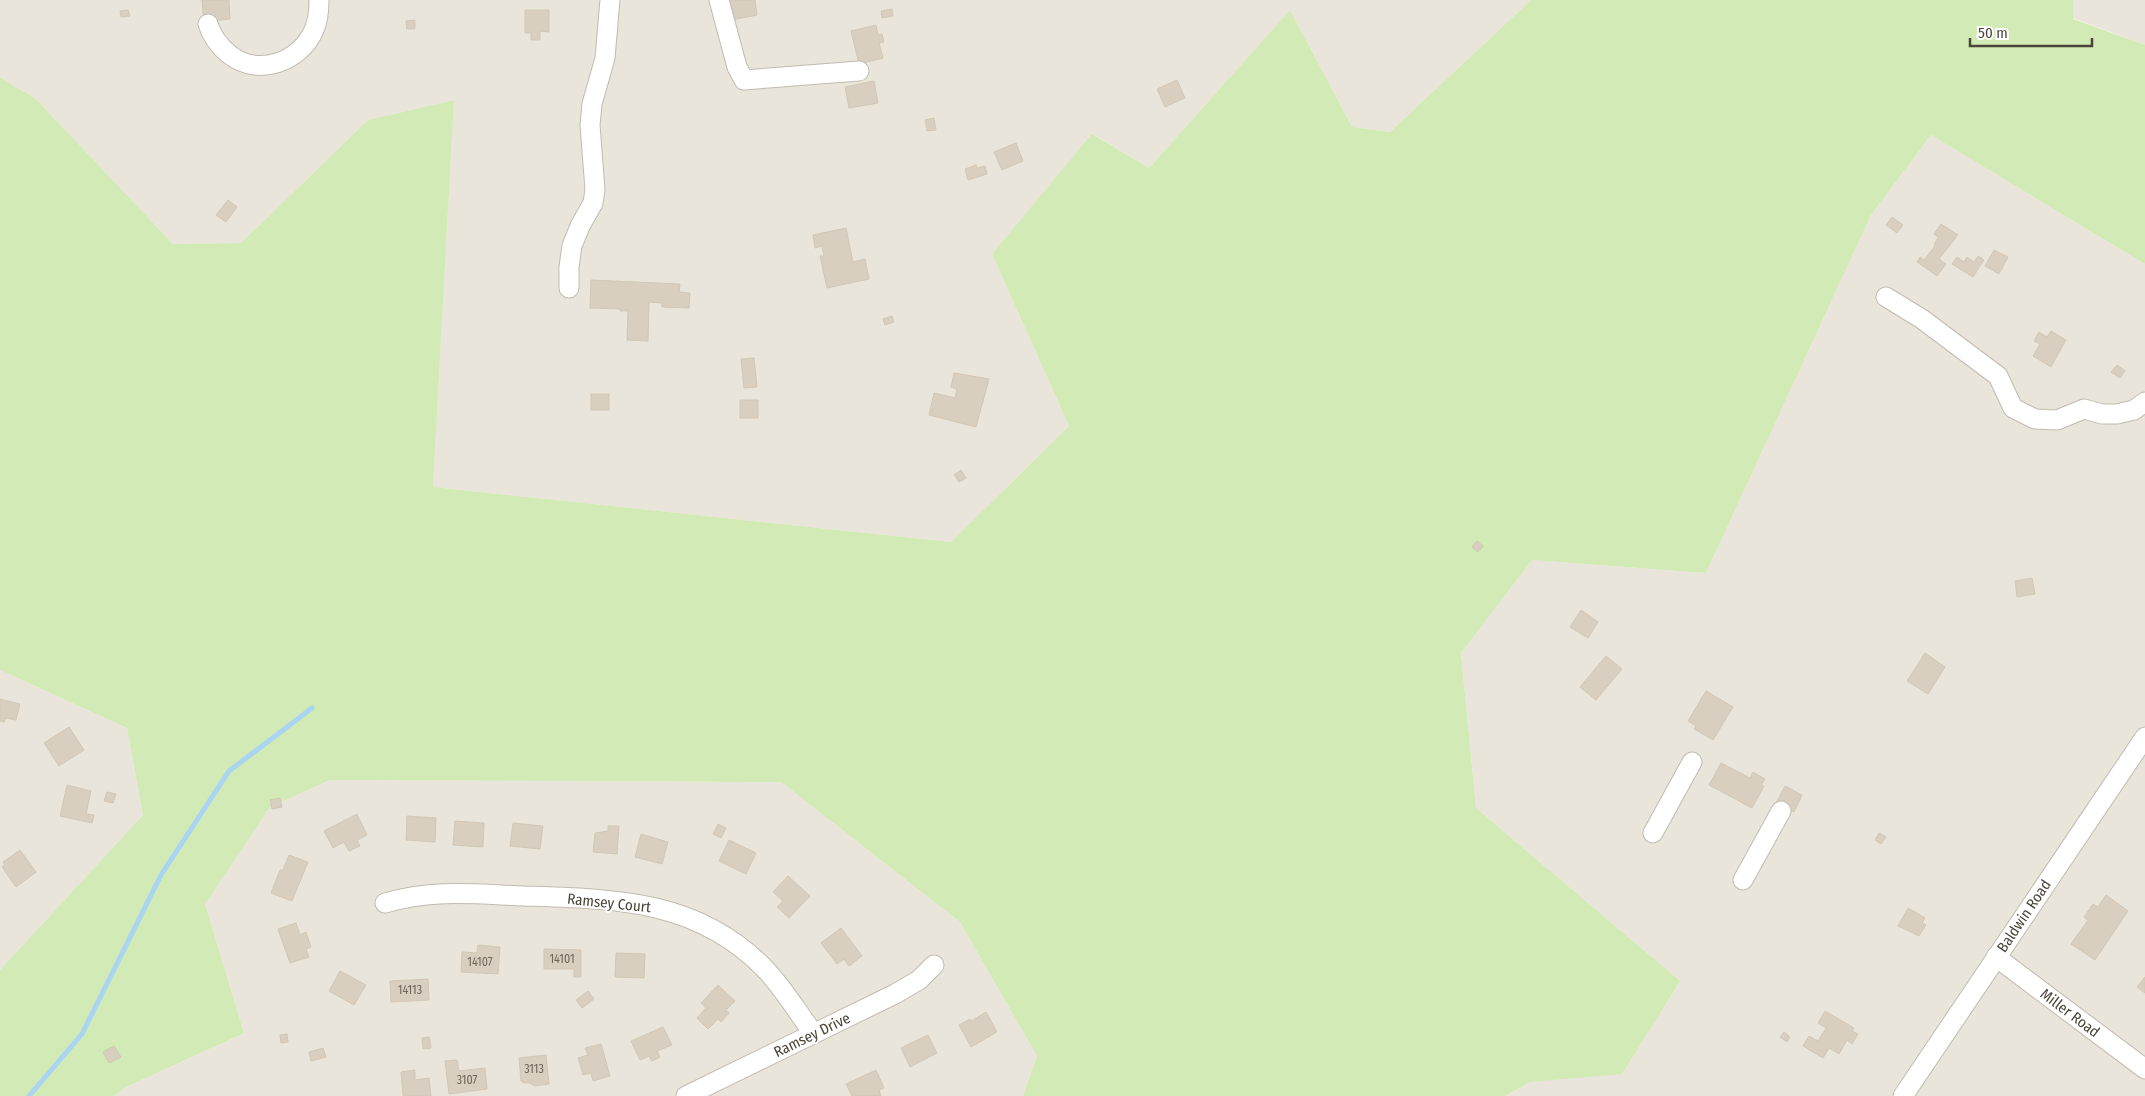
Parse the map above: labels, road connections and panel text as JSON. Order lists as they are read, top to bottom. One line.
{"streets":{"street":["Ramsey Court","Baldwin Road","Miller Road","Ramsey Drive"]},"crossings":[["Ramsey Court","Ramsey Drive"],["Baldwin Road","Miller Road"]],"house_numbers":["14101","14107","14113","3113","3107"],"scale_bar":"50 m"}
